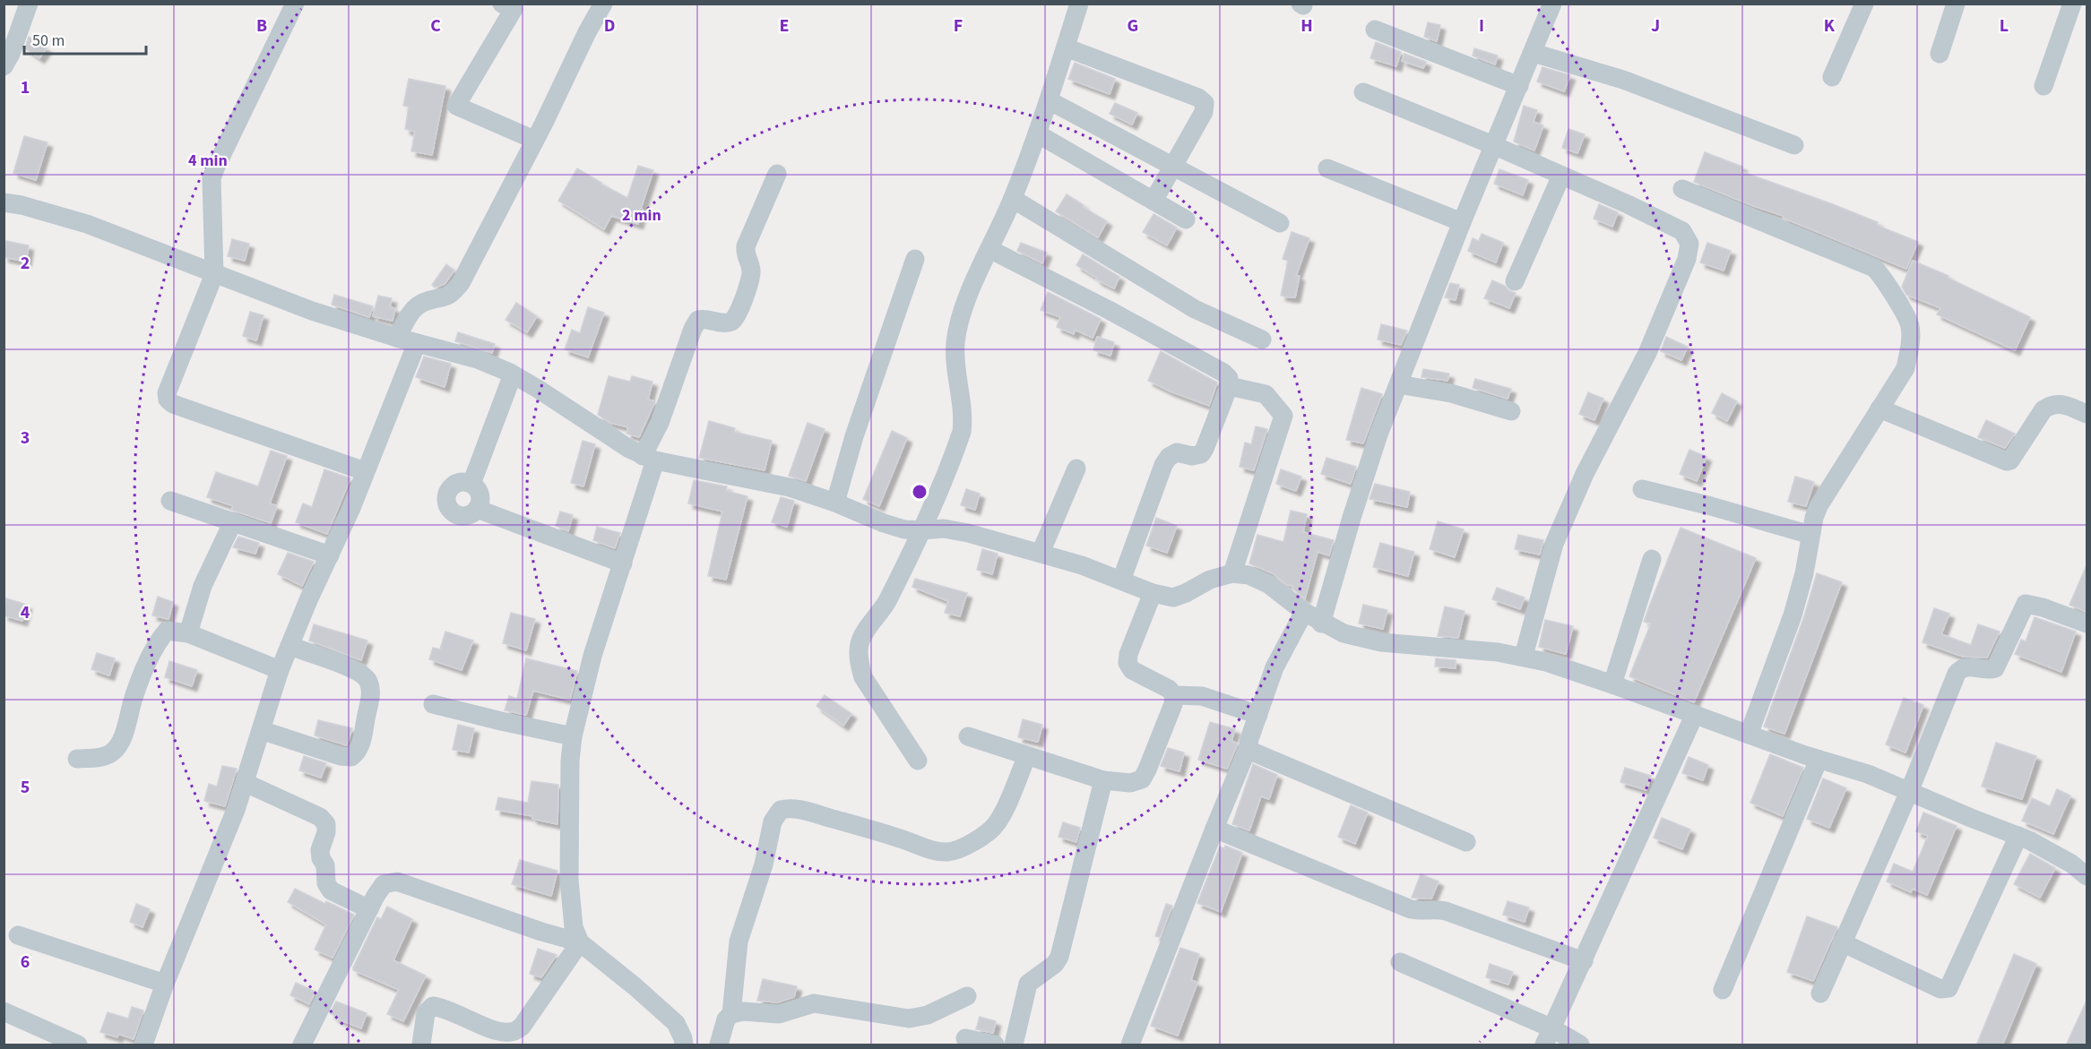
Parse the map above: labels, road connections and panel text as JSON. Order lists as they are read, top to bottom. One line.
{"scale_bar":"50 m","grid":{"columns":["B","C","D","E","F","G","H","I","J","K","L"],"rows":["1","2","3","4","5","6"]},"rings":["4 min","2 min"]}
